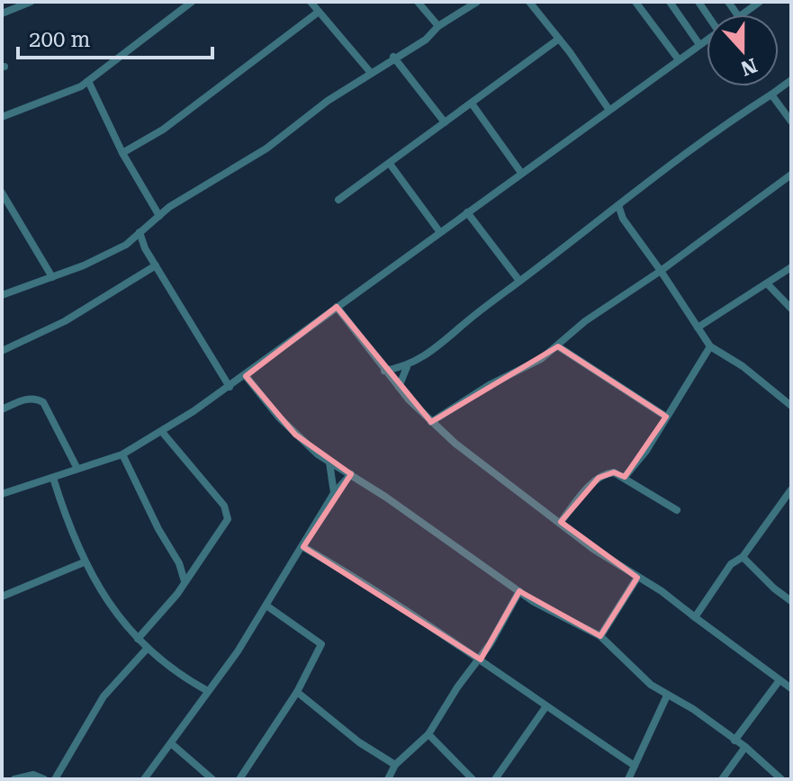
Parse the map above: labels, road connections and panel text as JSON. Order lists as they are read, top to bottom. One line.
{"scale_bar":"200 m","north":"bottom"}
